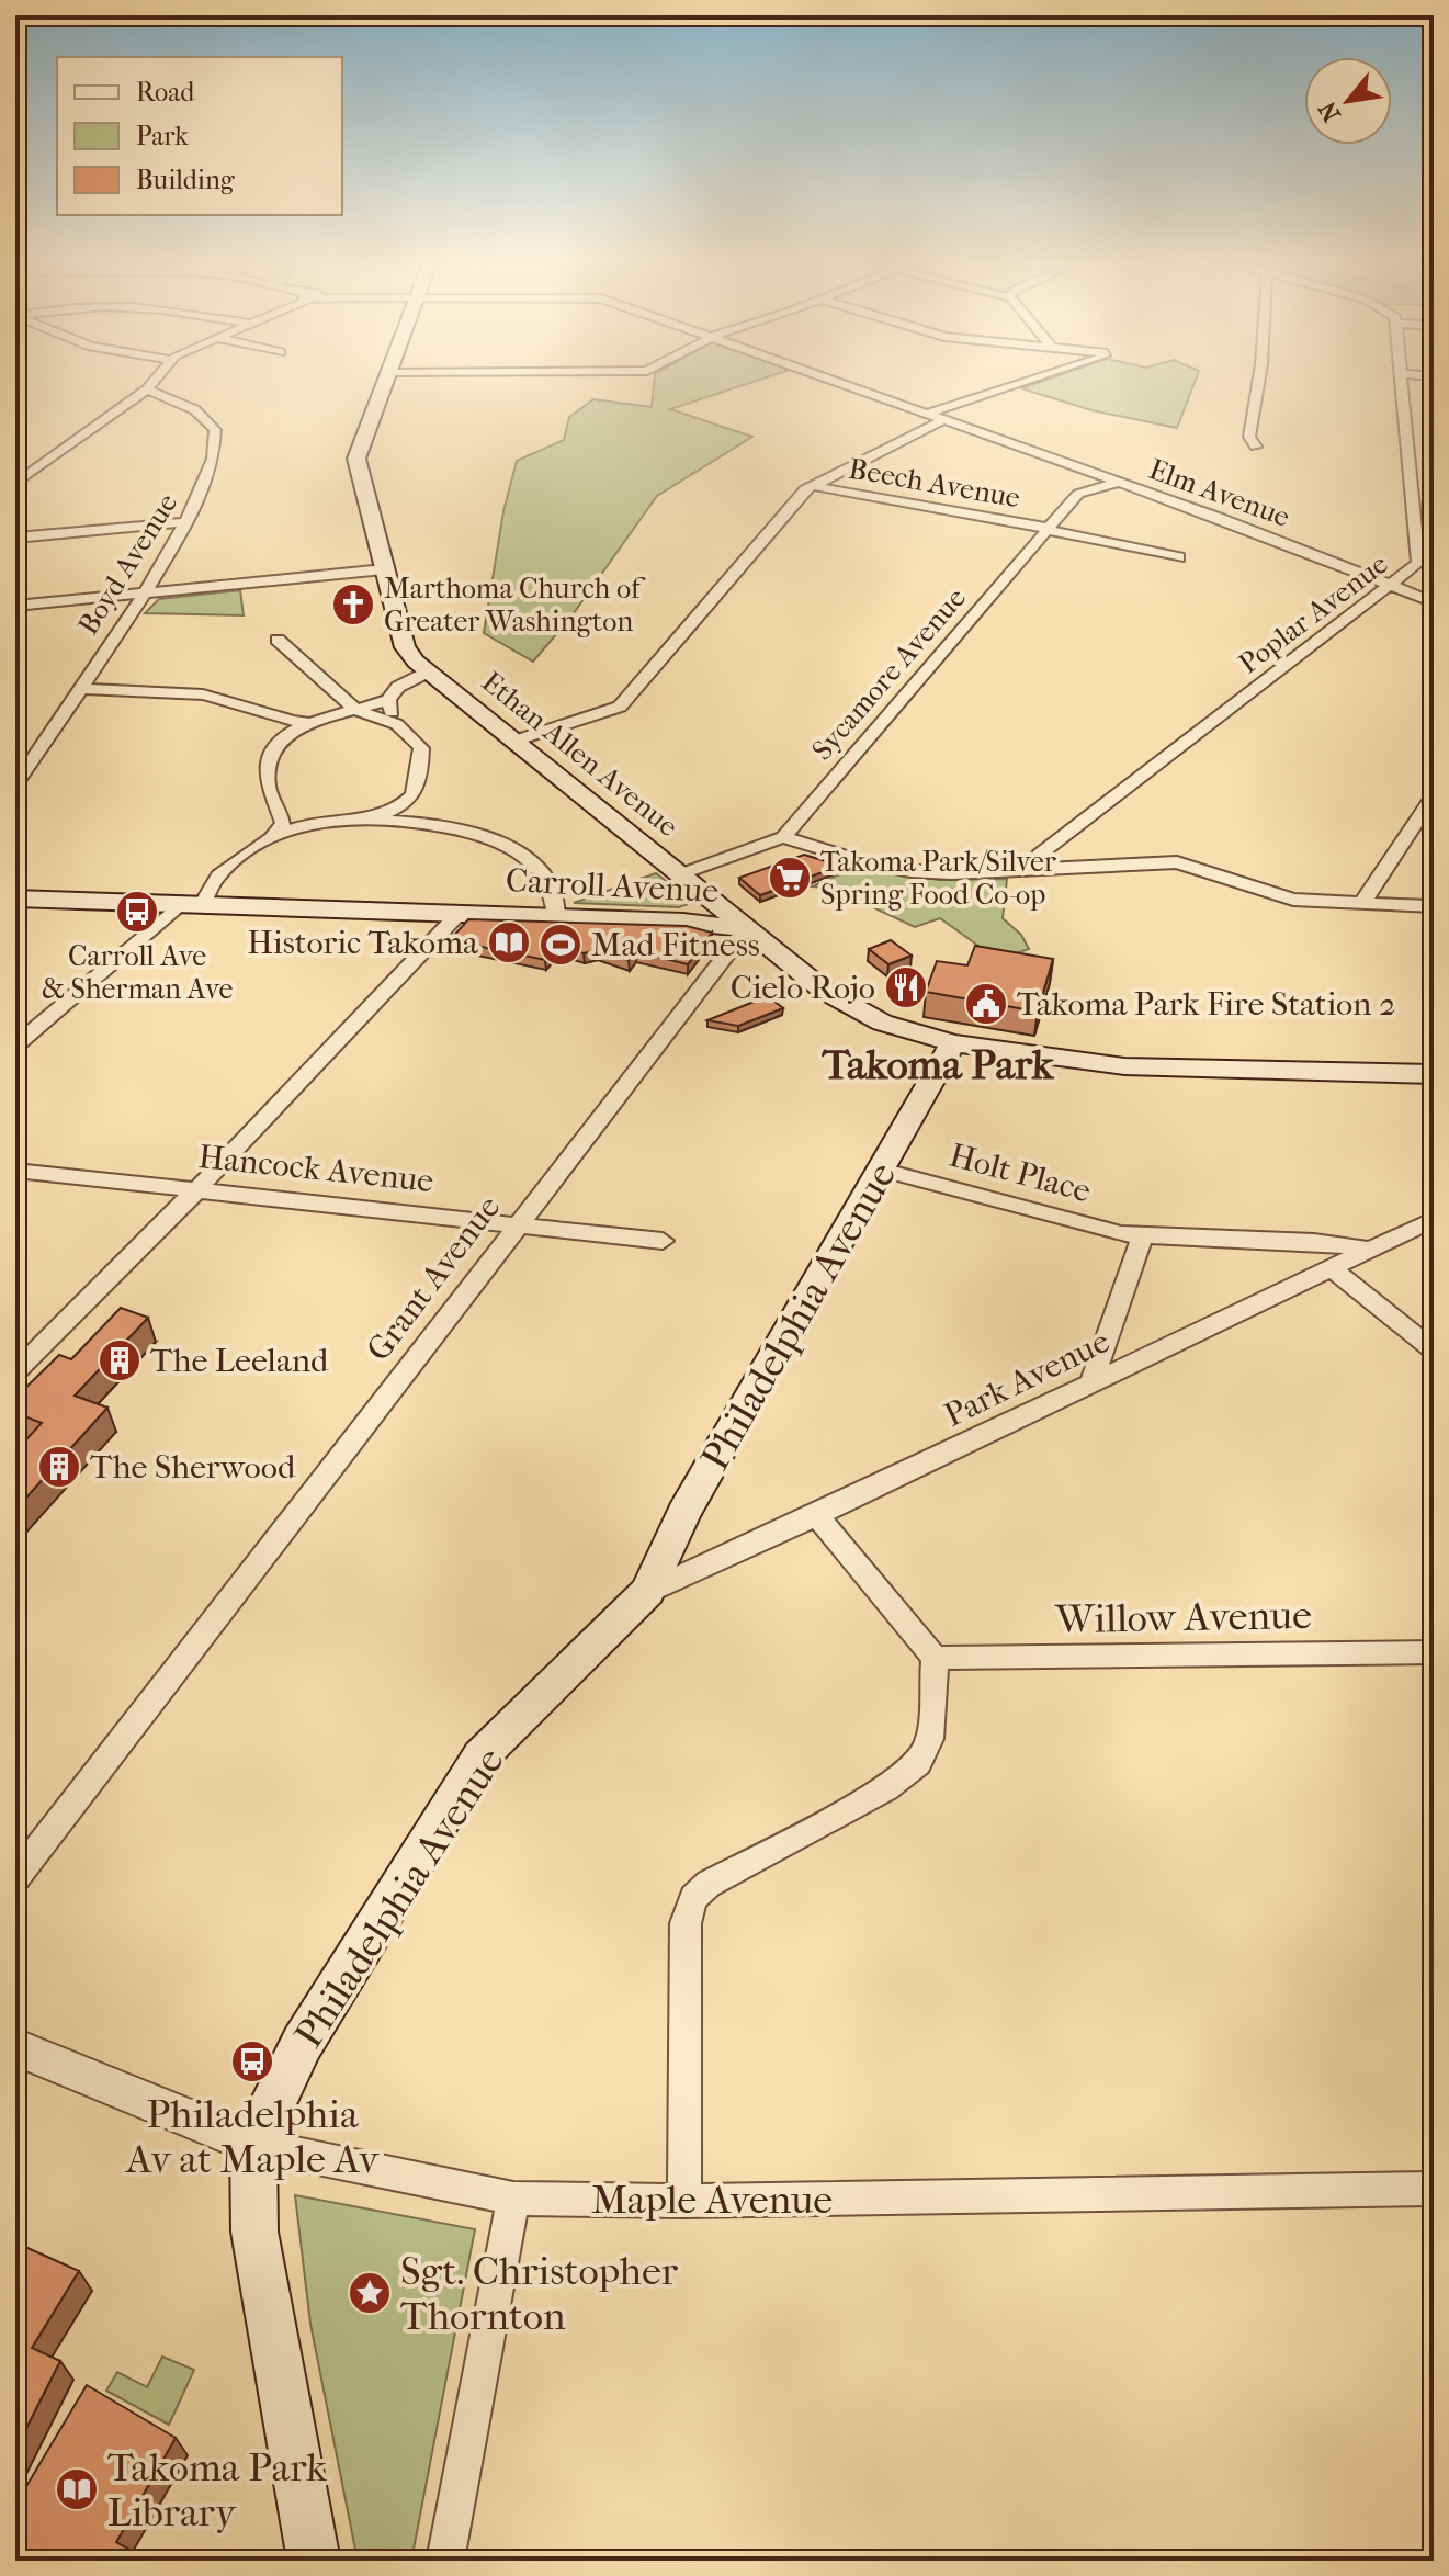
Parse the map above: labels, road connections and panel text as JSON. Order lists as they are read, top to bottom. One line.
{"streets":{"main road":["Ethan Allen Avenue","Carroll Avenue","Philadelphia Avenue"],"street":["Beech Avenue","Elm Avenue","Boyd Avenue","Poplar Avenue","Sycamore Avenue","Hancock Avenue","Holt Place","Grant Avenue","Park Avenue","Willow Avenue","Maple Avenue"]},"crossings":[["Beech Avenue","Sycamore Avenue"],["Elm Avenue","Poplar Avenue"],["Elm Avenue","Sycamore Avenue"],["Sycamore Avenue","Ethan Allen Avenue"],["Ethan Allen Avenue","Carroll Avenue"],["Ethan Allen Avenue","Grant Avenue"],["Carroll Avenue","Grant Avenue"],["Carroll Avenue","Philadelphia Avenue"],["Hancock Avenue","Grant Avenue"],["Holt Place","Philadelphia Avenue"],["Holt Place","Park Avenue"],["Philadelphia Avenue","Park Avenue"],["Philadelphia Avenue","Maple Avenue"]],"districts":["Takoma Park"],"places":{"church":["Marthoma Church of Greater Washington"],"supermarket":["Takoma Park/Silver Spring Food Co-op"],"bus stop":["Carroll Ave & Sherman Ave","Philadelphia Av at Maple Av"],"library":["Historic Takoma","Takoma Park Library"],"sports":["Mad Fitness"],"restaurant":["Cielo Rojo"],"public building":["Takoma Park Fire Station 2"],"building":["The Leeland","The Sherwood"],"place":["Sgt. Christopher Thornton"]},"legend":["Road","Park","Building"],"north":"bottom left"}
